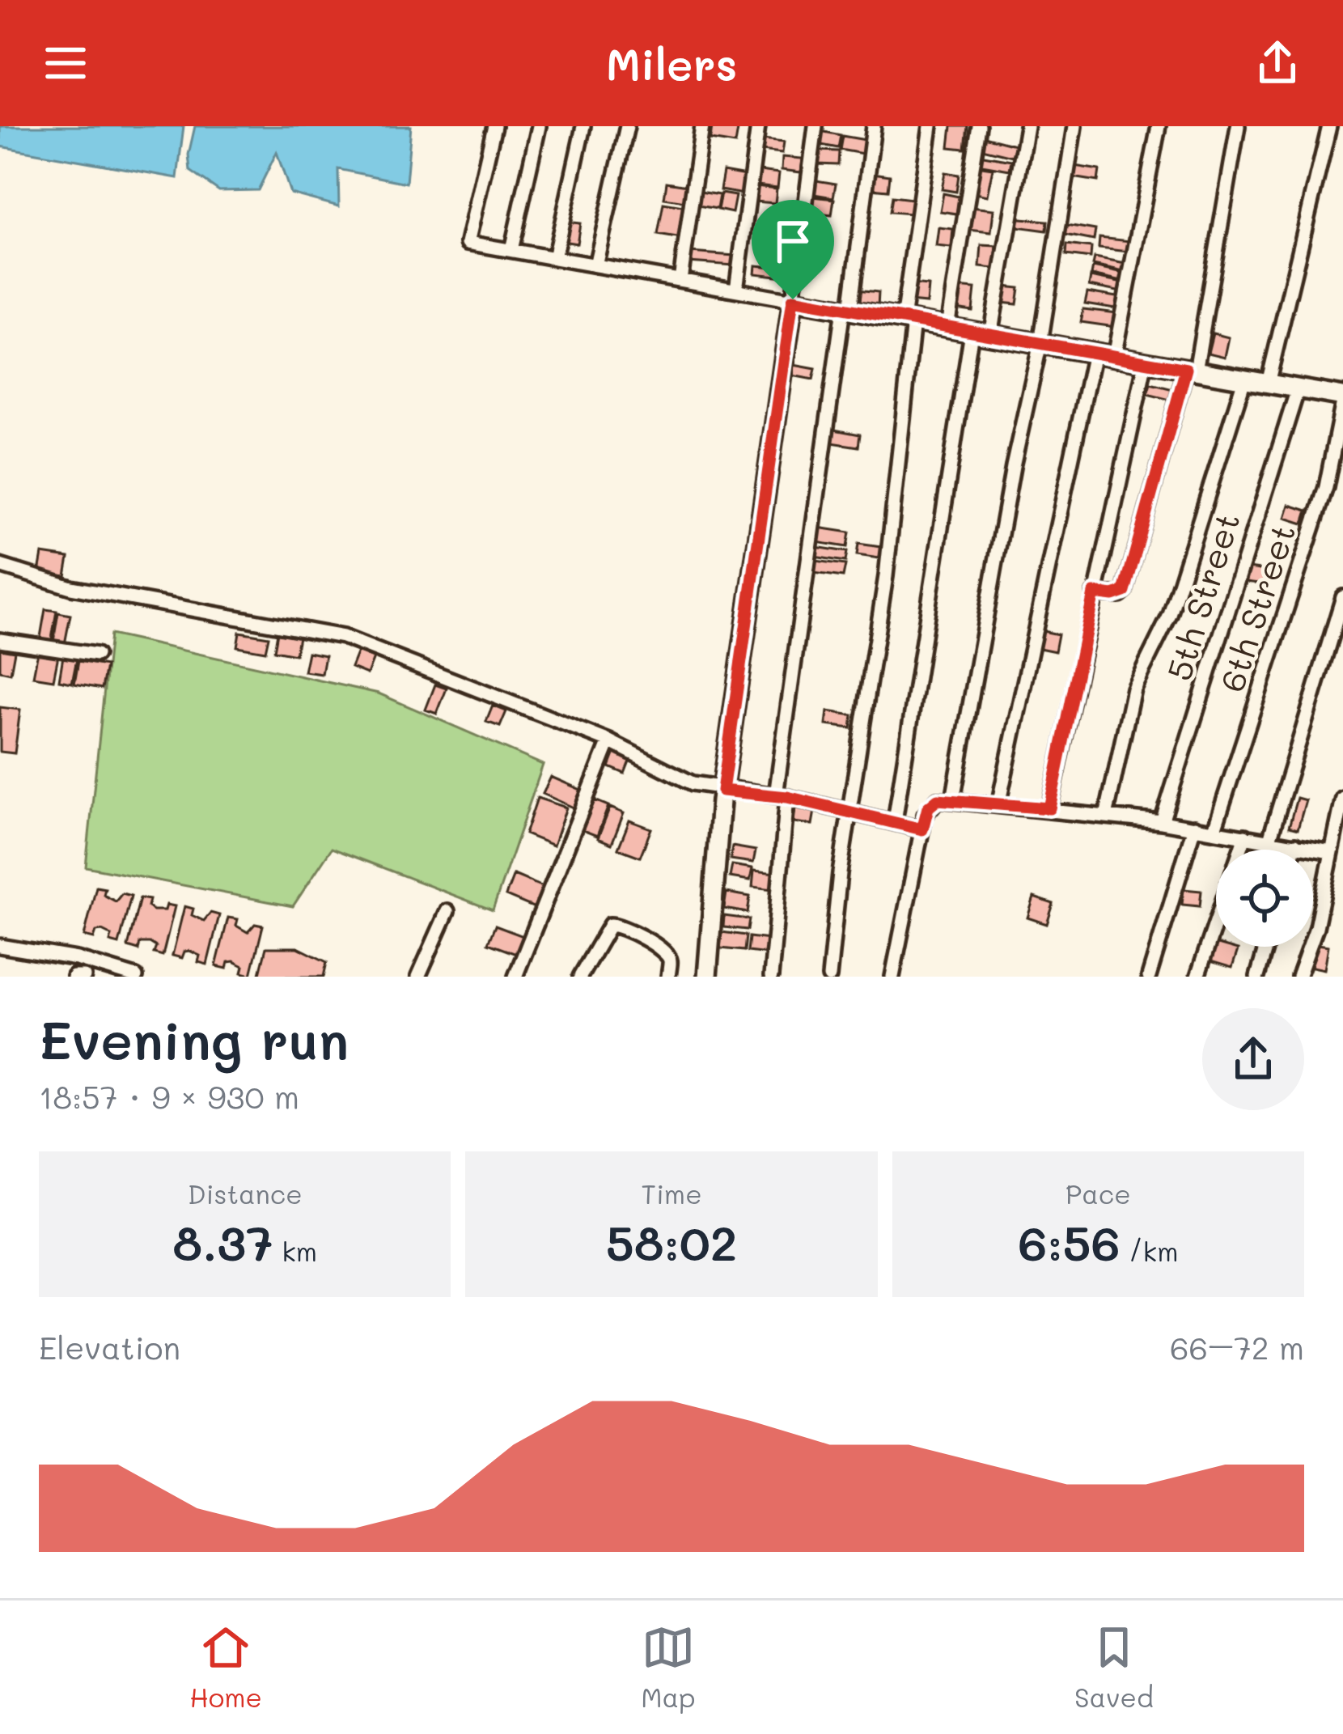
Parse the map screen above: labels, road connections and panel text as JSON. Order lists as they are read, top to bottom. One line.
{"streets":{"street":["5th Street","6th Street"]},"page":{"header":"Milers","heading":["Evening run","18:57 · 9 × 930 m"],"stats":[["Distance","8.37 km"],["Time","58:02"],["Pace","6:56 /km"]],"chart":["Elevation","66–72 m"],"tabs":["Home","Map","Saved"]}}
